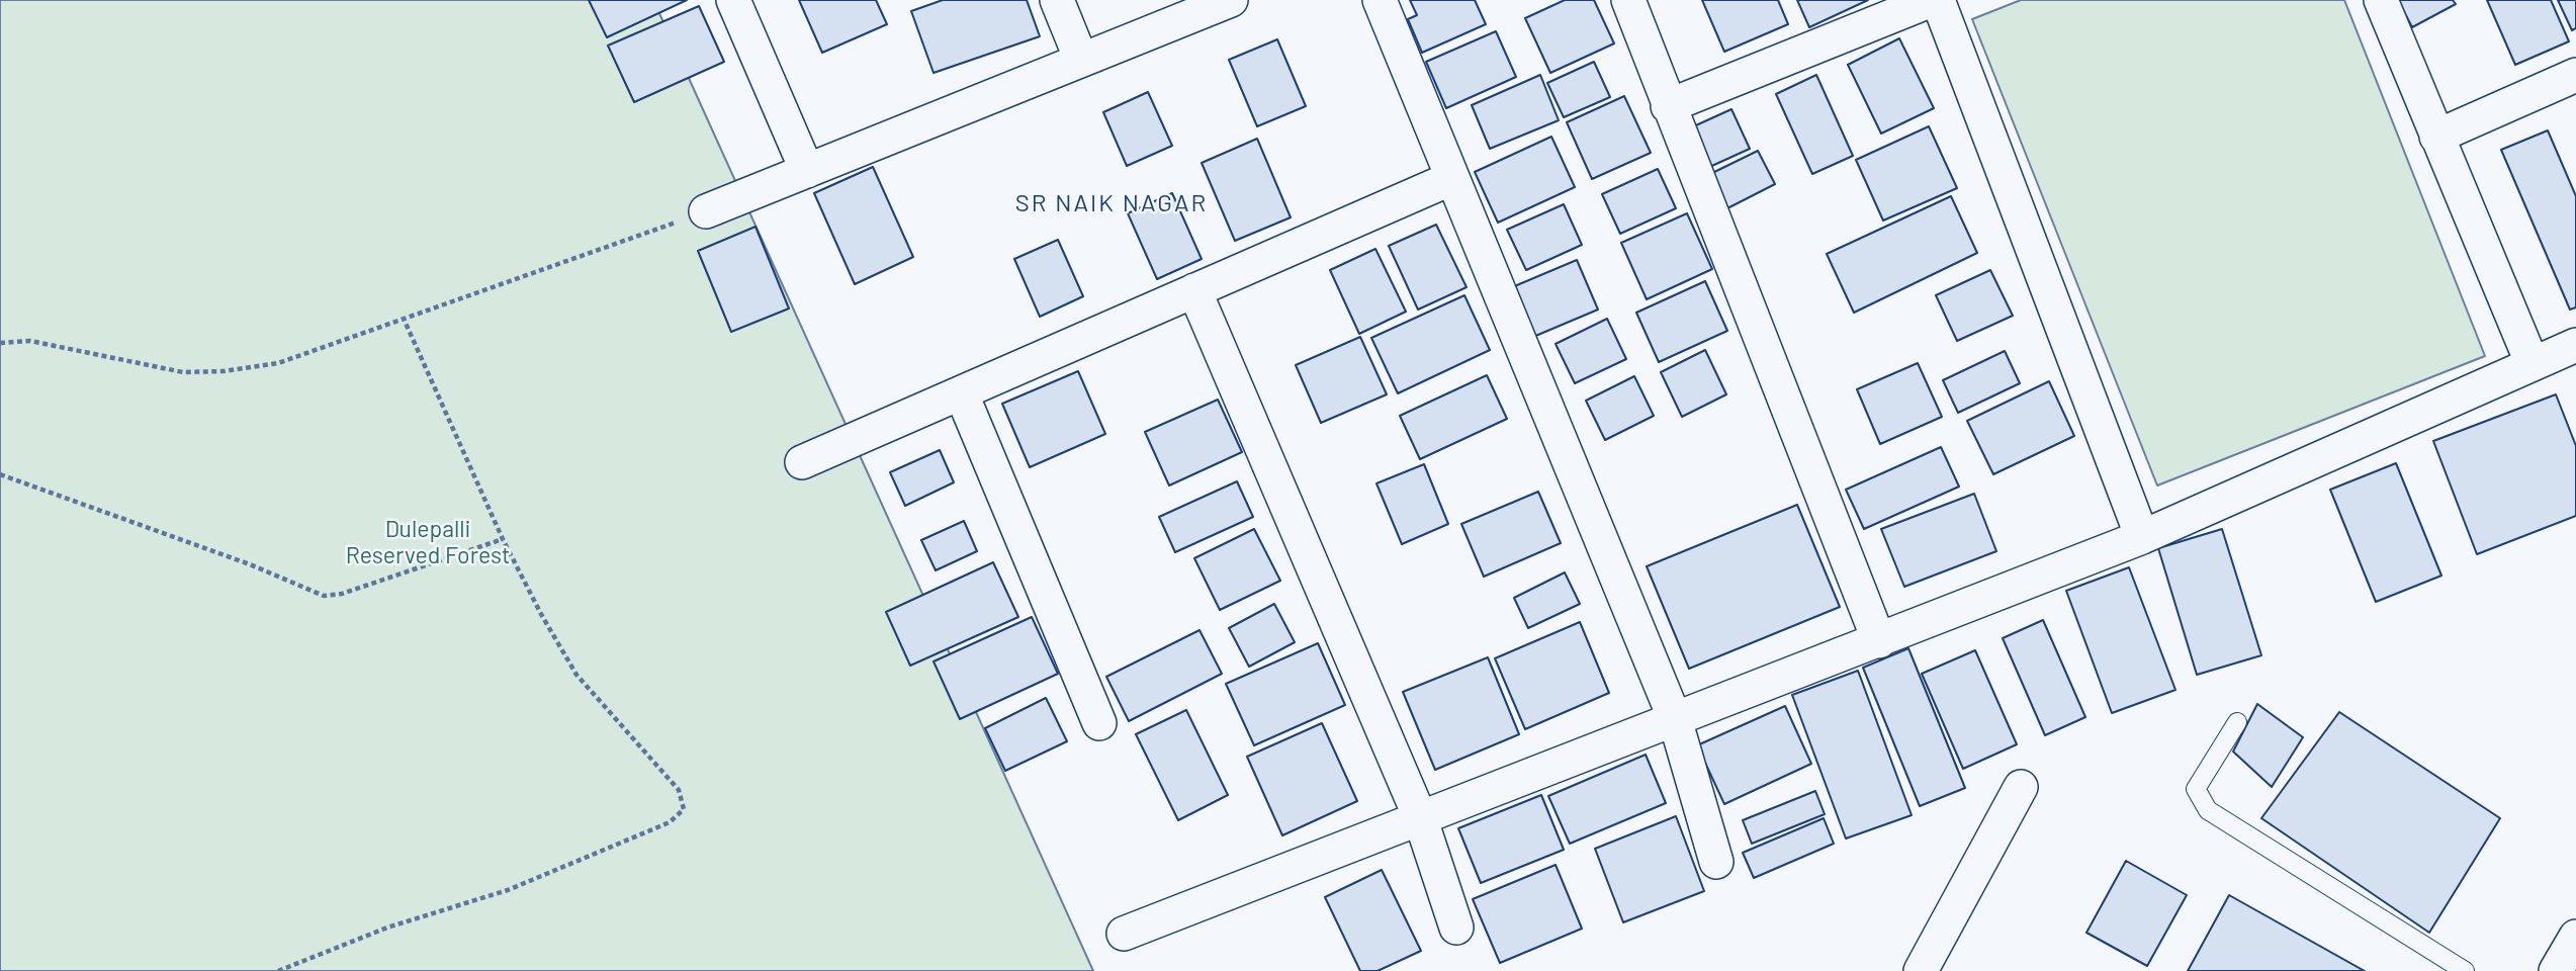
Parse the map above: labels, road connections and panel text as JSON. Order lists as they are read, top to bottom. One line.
{"districts":["SR NAIK NAGAR"],"parks":["Dulepalli Reserved Forest"]}
